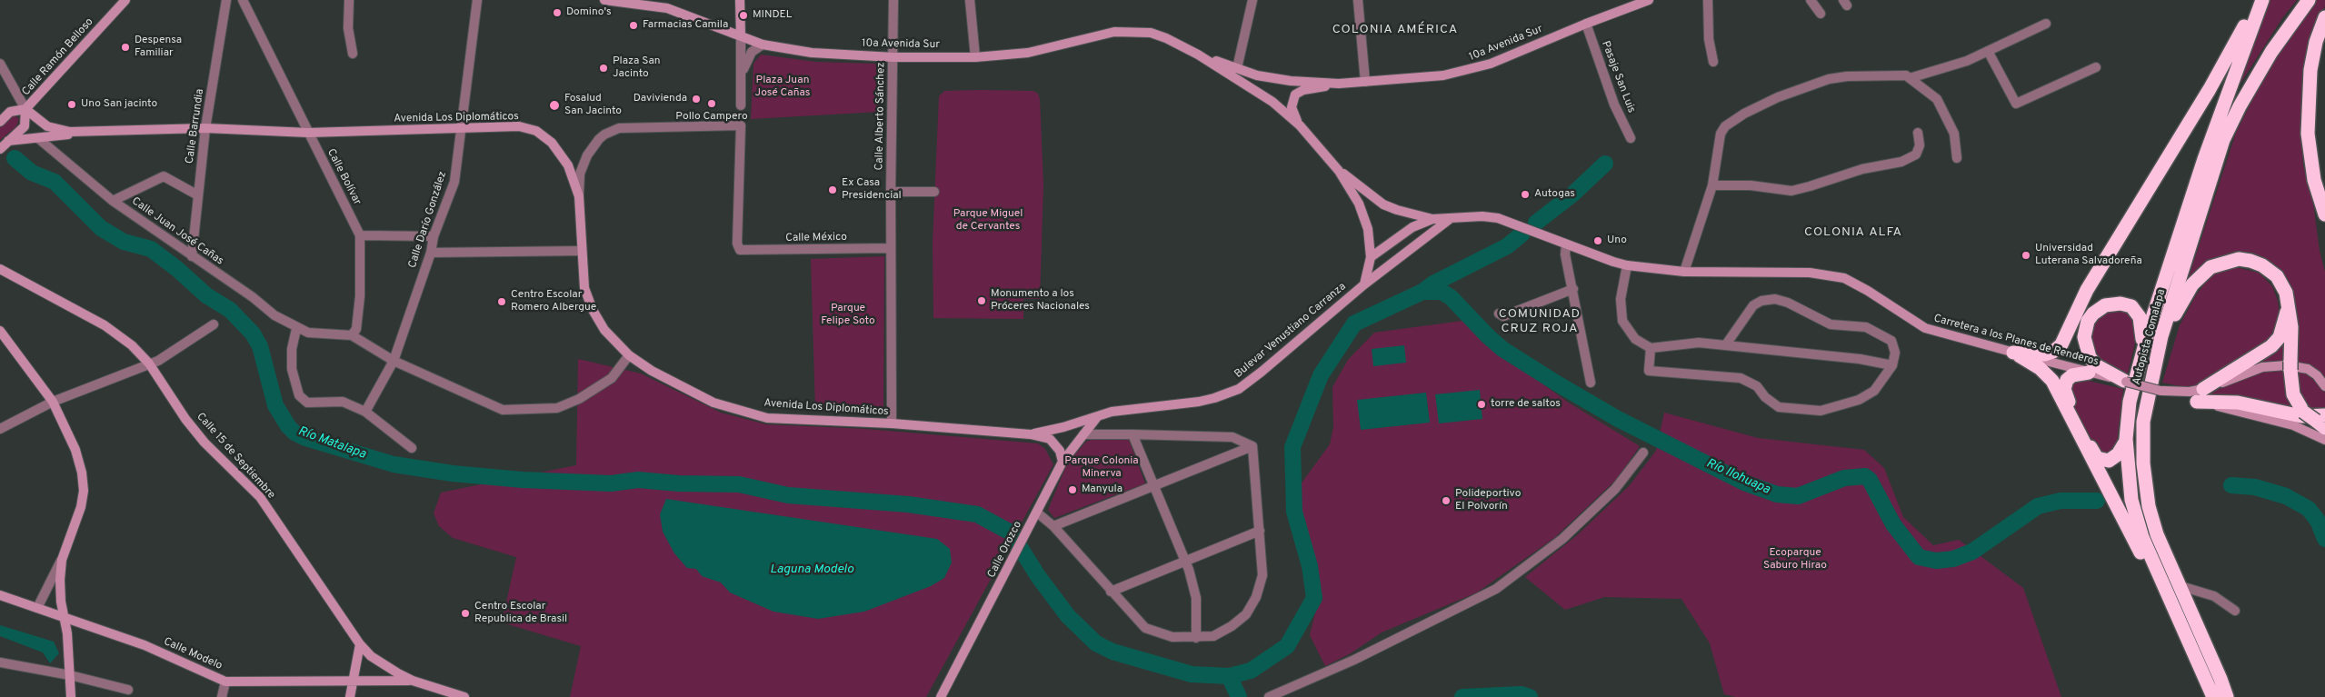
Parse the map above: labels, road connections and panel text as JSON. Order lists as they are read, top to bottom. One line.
{"streets":{"highway":["Autopista Comalapa"],"street":["10a Avenida Sur","Calle Ramón Belloso","Pasaje San Luis","Calle Alberto Sánchez","Avenida Los Diplomáticos","Calle Barrundia","Calle Bolívar","Calle Darío González","Calle Juan José Cañas","Calle México","Bulevar Venustiano Carranza","Carretera a los Planes de Renderos","Calle 15 de Septiembre","Calle Orozco","Calle Modelo"]},"crossings":[["10a Avenida Sur","Pasaje San Luis"],["10a Avenida Sur","Calle Alberto Sánchez"],["10a Avenida Sur","Bulevar Venustiano Carranza"],["Calle Ramón Belloso","Avenida Los Diplomáticos"],["Calle Alberto Sánchez","Avenida Los Diplomáticos"],["Calle Alberto Sánchez","Calle México"],["Avenida Los Diplomáticos","Calle Barrundia"],["Avenida Los Diplomáticos","Calle Bolívar"],["Avenida Los Diplomáticos","Calle Darío González"],["Avenida Los Diplomáticos","Calle Juan José Cañas"],["Avenida Los Diplomáticos","Calle México"],["Avenida Los Diplomáticos","Bulevar Venustiano Carranza"],["Avenida Los Diplomáticos","Calle Orozco"],["Calle Barrundia","Calle Juan José Cañas"],["Calle Bolívar","Calle Juan José Cañas"],["Bulevar Venustiano Carranza","Carretera a los Planes de Renderos"],["Bulevar Venustiano Carranza","Calle Orozco"],["Calle 15 de Septiembre","Calle Modelo"]],"districts":["COLONIA AMÉRICA","COLONIA ALFA","COMUNIDAD CRUZ ROJA"],"water":["Río Matalapa","Río Ilohuapa","Laguna Modelo"],"parks":["Plaza Juan José Cañas","Parque Miguel de Cervantes","Parque Felipe Soto","Parque Colonia Minerva","Ecoparque Saburo Hirao"],"places":["Domino's","MINDEL","Farmacias Camila","Despensa Familiar","Plaza San Jacinto","Davivienda","Pollo Campero","Uno San jacinto","Fosalud San Jacinto","Ex Casa Presidencial","Autogas","Uno","Universidad Luterana Salvadoreña","Monumento a los Próceres Nacionales","Centro Escolar Romero Albergue","torre de saltos","Manyula","Polideportivo El Polvorín","Centro Escolar Republica de Brasil"]}
